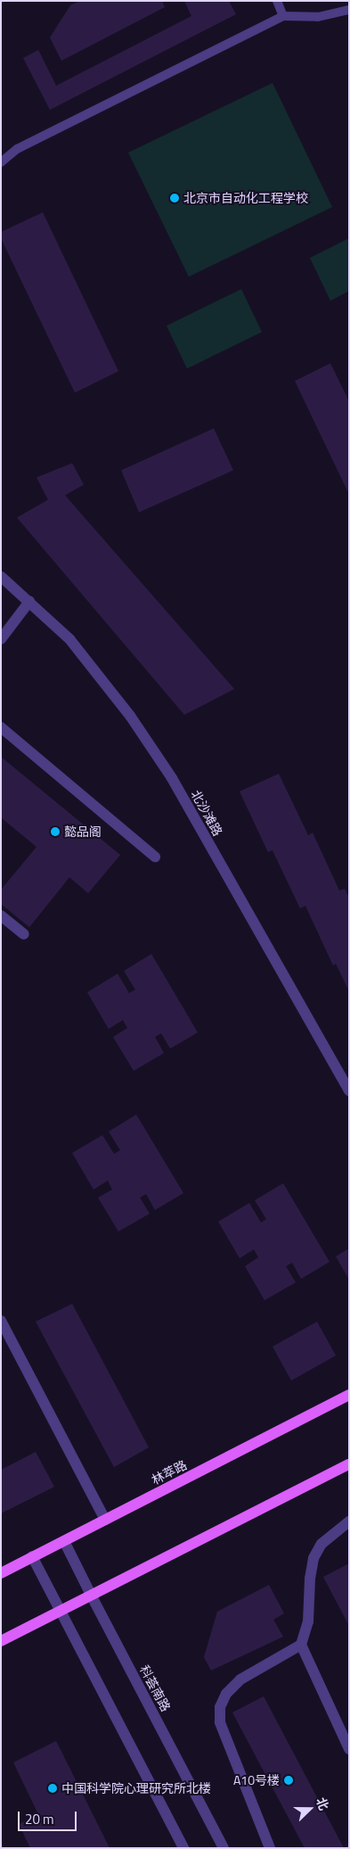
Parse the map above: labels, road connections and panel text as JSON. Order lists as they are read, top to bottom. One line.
{"streets":{"main road":["林萃路"],"street":["北沙滩路","科荟南路"]},"crossings":[["林萃路","科荟南路"]],"places":["北京市自动化工程学校","懿品阁","A10号楼","中国科学院心理研究所北楼"],"scale_bar":"20 m","north":"right"}
